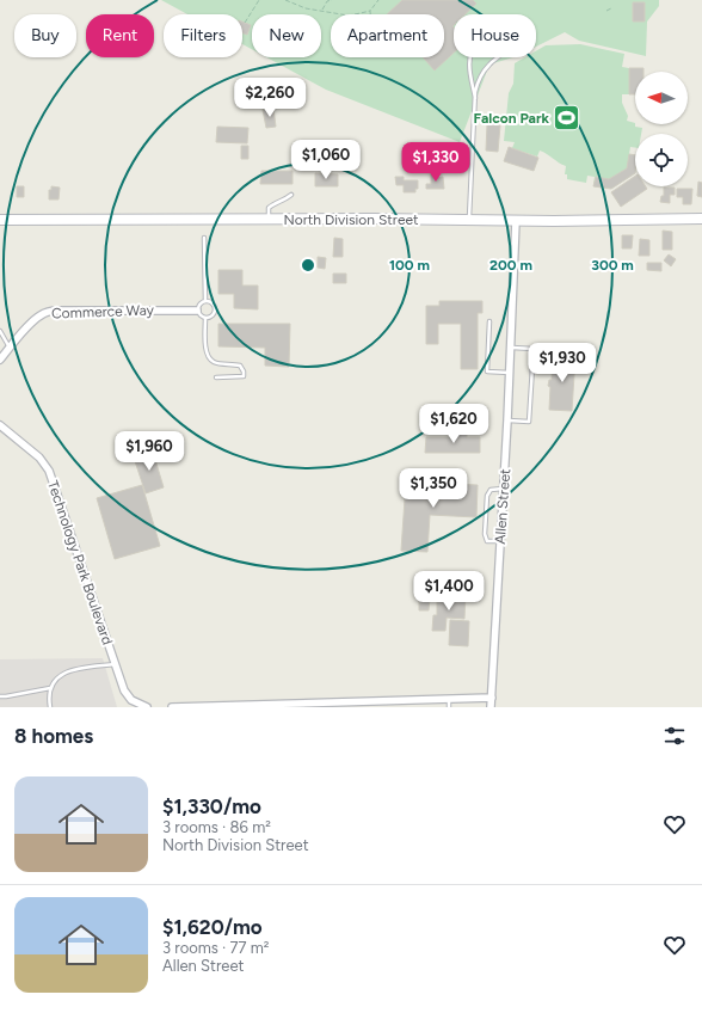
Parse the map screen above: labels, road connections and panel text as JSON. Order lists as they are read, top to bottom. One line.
{"streets":{"street":["North Division Street","Commerce Way","Allen Street","Technology Park Boulevard"]},"crossings":[["North Division Street","Allen Street"]],"places":{"sports":["Falcon Park"]},"north":"left","page":{"chip":["Buy","Rent","Filters","New","Apartment","House"],"price":["$2,260","$1,060","$1,330","$1,930","$1,620","$1,960","$1,350","$1,400"],"heading":"8 homes","list":[{"name":"$1,330/mo","note":"3 rooms · 86 m² · North Division Street"},{"name":"$1,620/mo","note":"3 rooms · 77 m² · Allen Street"}]},"rings":["100 m","200 m","300 m"]}
